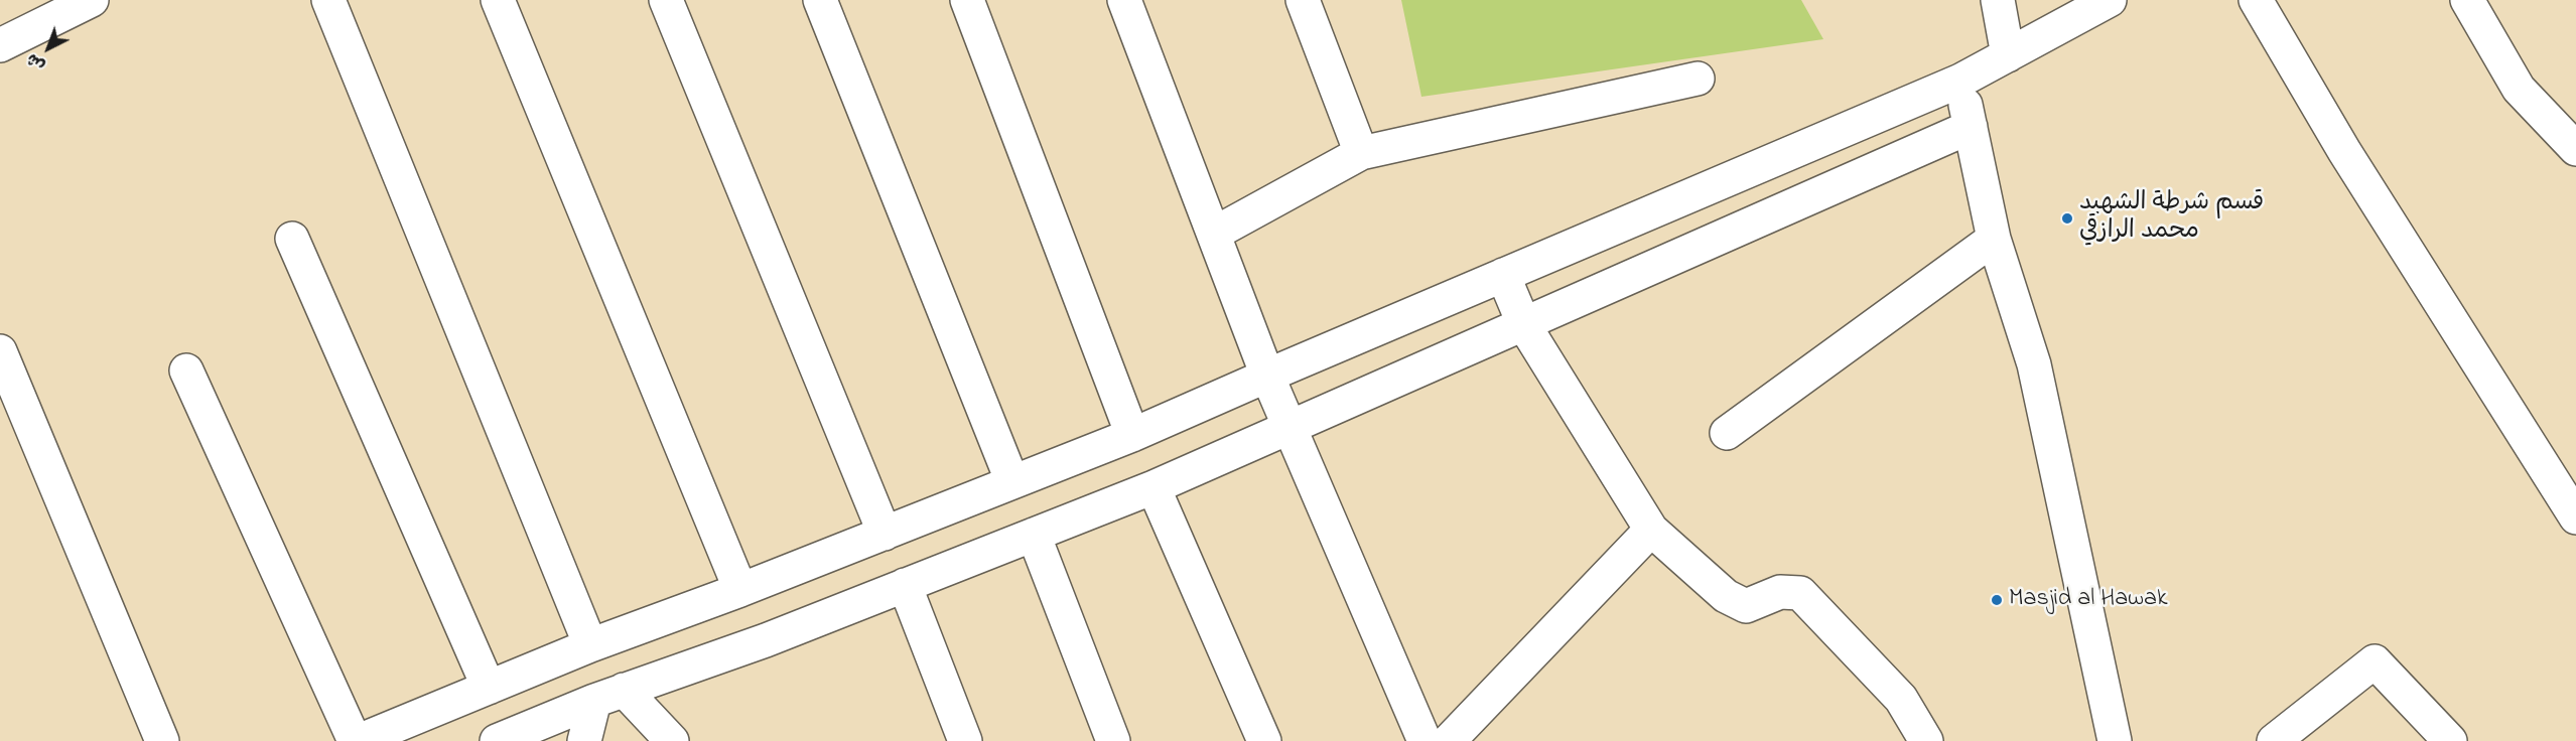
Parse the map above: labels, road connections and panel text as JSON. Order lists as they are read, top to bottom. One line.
{"places":["قسم شرطة الشهيد محمد الرازقي","Masjid al Hawak"],"north":"bottom left"}
